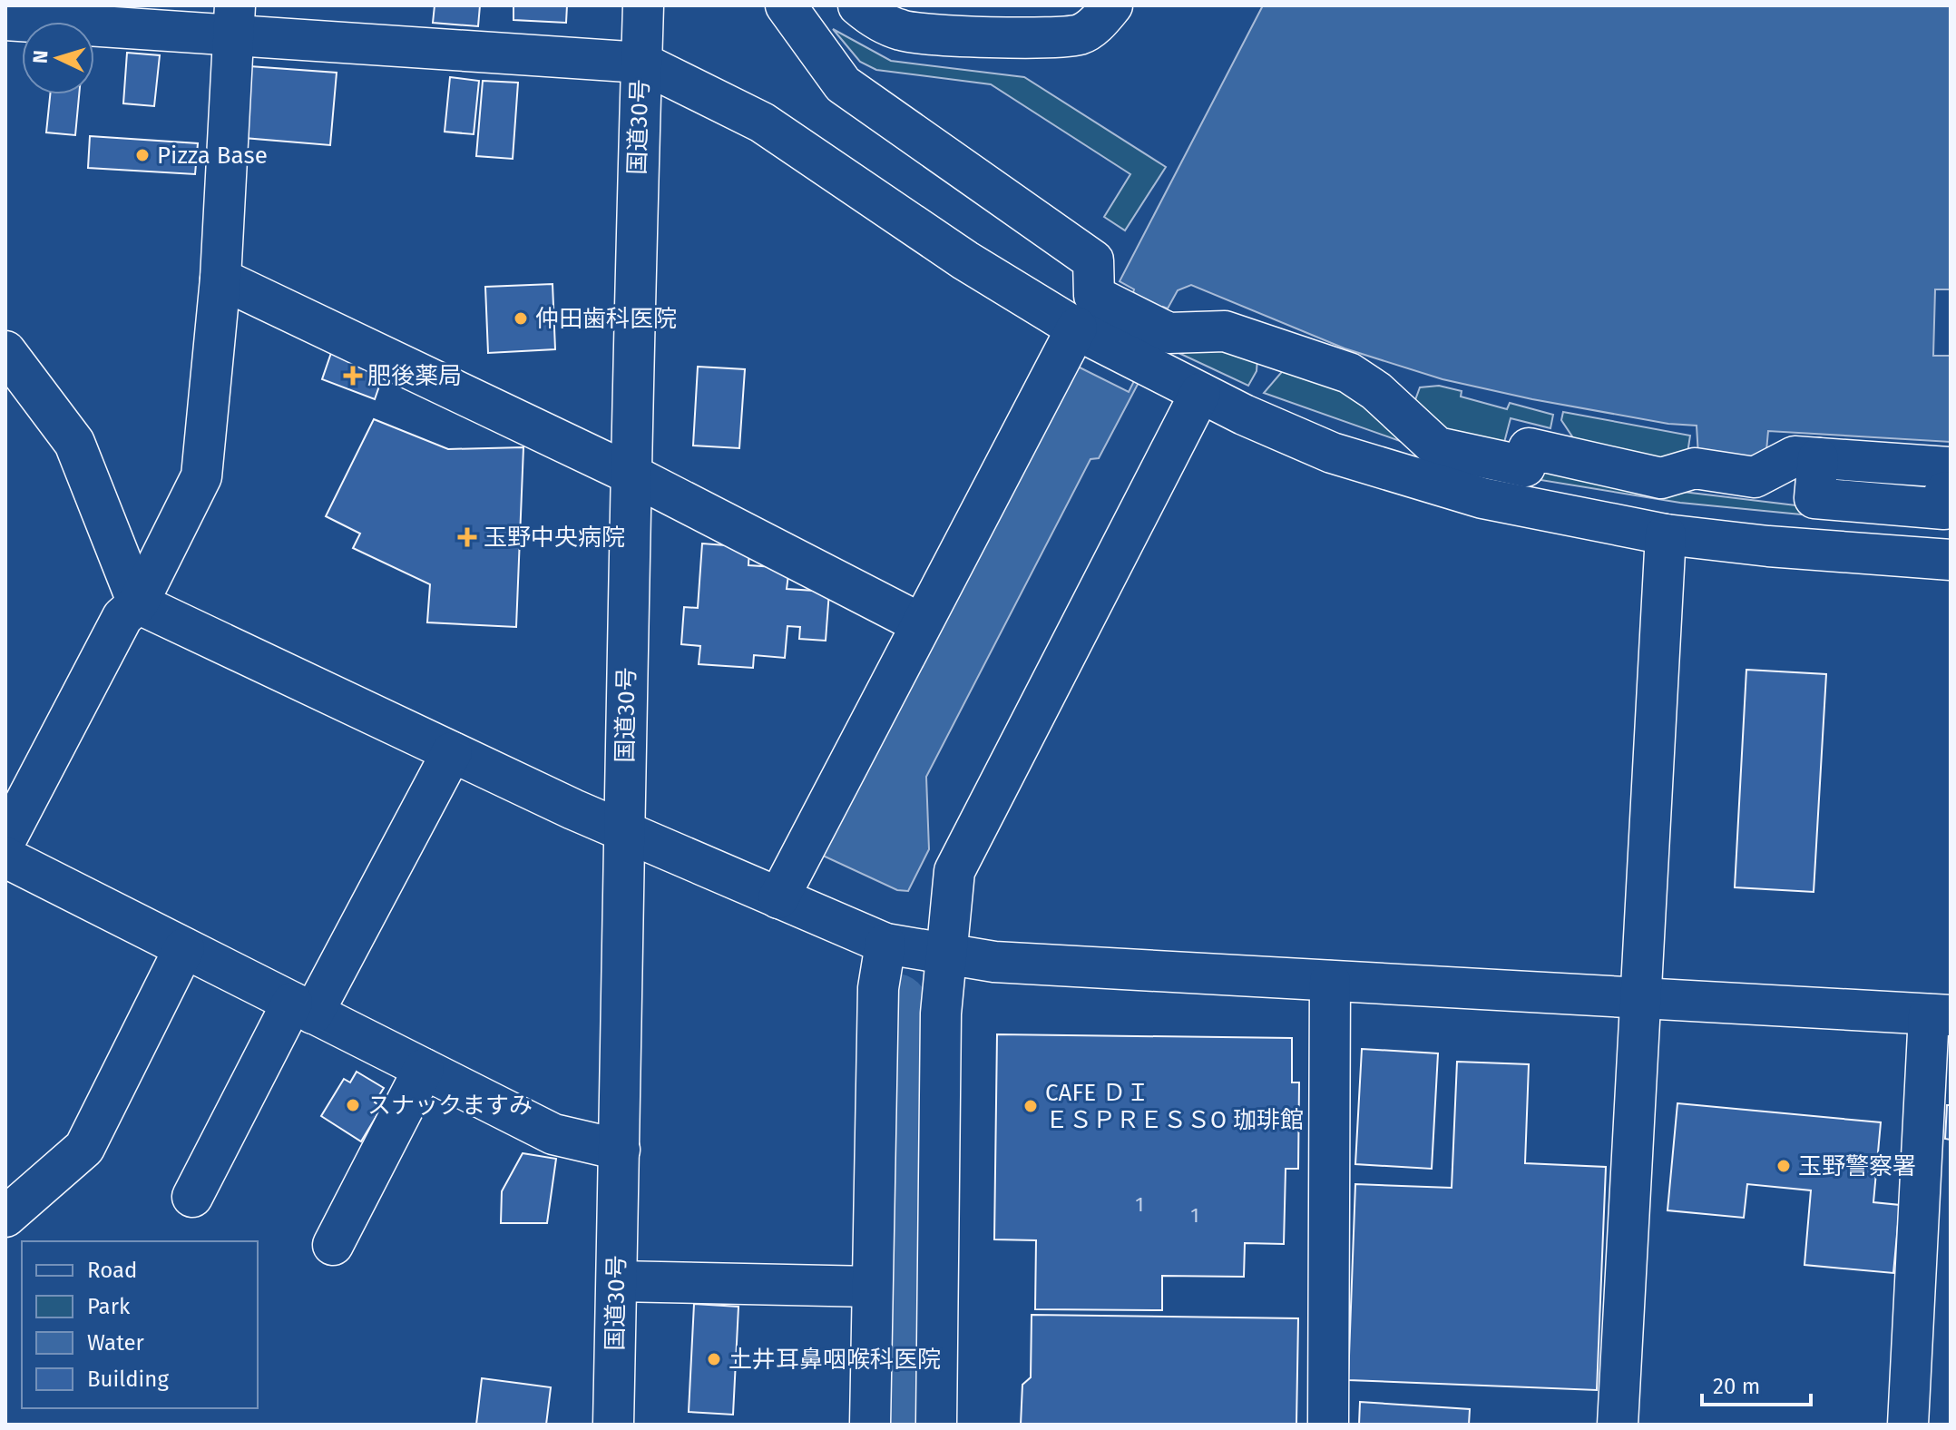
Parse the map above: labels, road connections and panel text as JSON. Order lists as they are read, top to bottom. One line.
{"streets":{"main road":["国道30号"]},"places":{"other":["Pizza Base","仲田歯科医院","スナックますみ","CAFE ＤＩ ＥＳＰＲＥＳＳO 珈琲館","玉野警察署","土井耳鼻咽喉科医院"],"health":["肥後薬局","玉野中央病院"]},"house_numbers":["1","1"],"legend":["Road","Park","Water","Building"],"scale_bar":"20 m","north":"left"}
